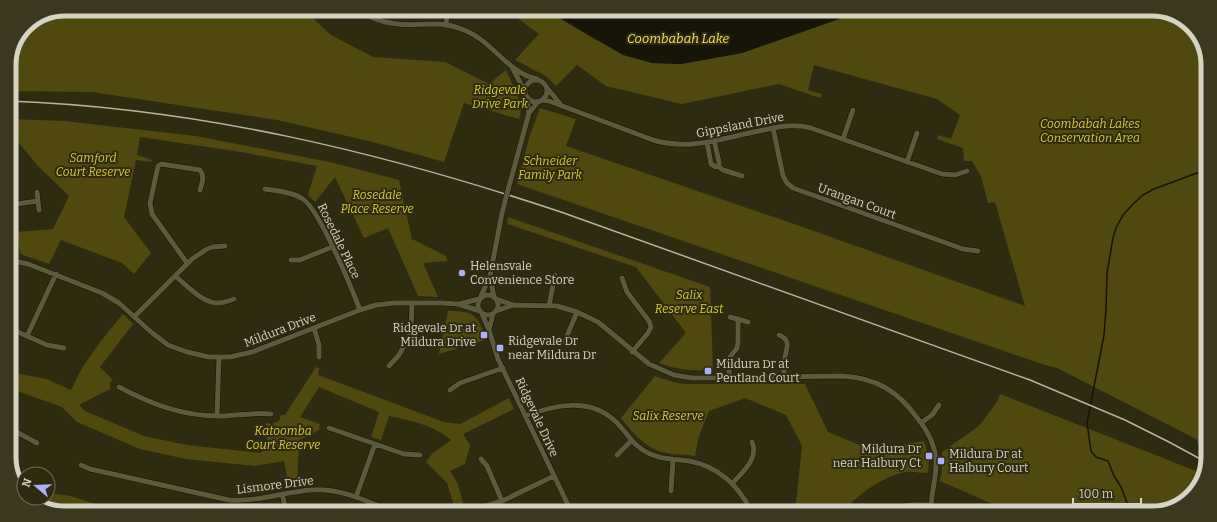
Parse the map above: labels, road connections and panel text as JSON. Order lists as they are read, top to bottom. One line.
{"streets":{"street":["Gippsland Drive","Urangan Court","Rosedale Place","Mildura Drive","Ridgevale Drive","Lismore Drive"]},"crossings":[["Gippsland Drive","Urangan Court"],["Rosedale Place","Mildura Drive"],["Mildura Drive","Ridgevale Drive"]],"water":["Coombabah Lake"],"parks":["Ridgevale Drive Park","Coombabah Lakes Conservation Area","Samford Court Reserve","Schneider Family Park","Rosedale Place Reserve","Salix Reserve East","Salix Reserve","Katoomba Court Reserve"],"places":{"other":["Helensvale Convenience Store"],"transit":["Ridgevale Dr at Mildura Drive","Ridgevale Dr near Mildura Dr","Mildura Dr at Pentland Court","Mildura Dr near Halbury Ct","Mildura Dr at Halbury Court"]},"scale_bar":"100 m","north":"left"}
